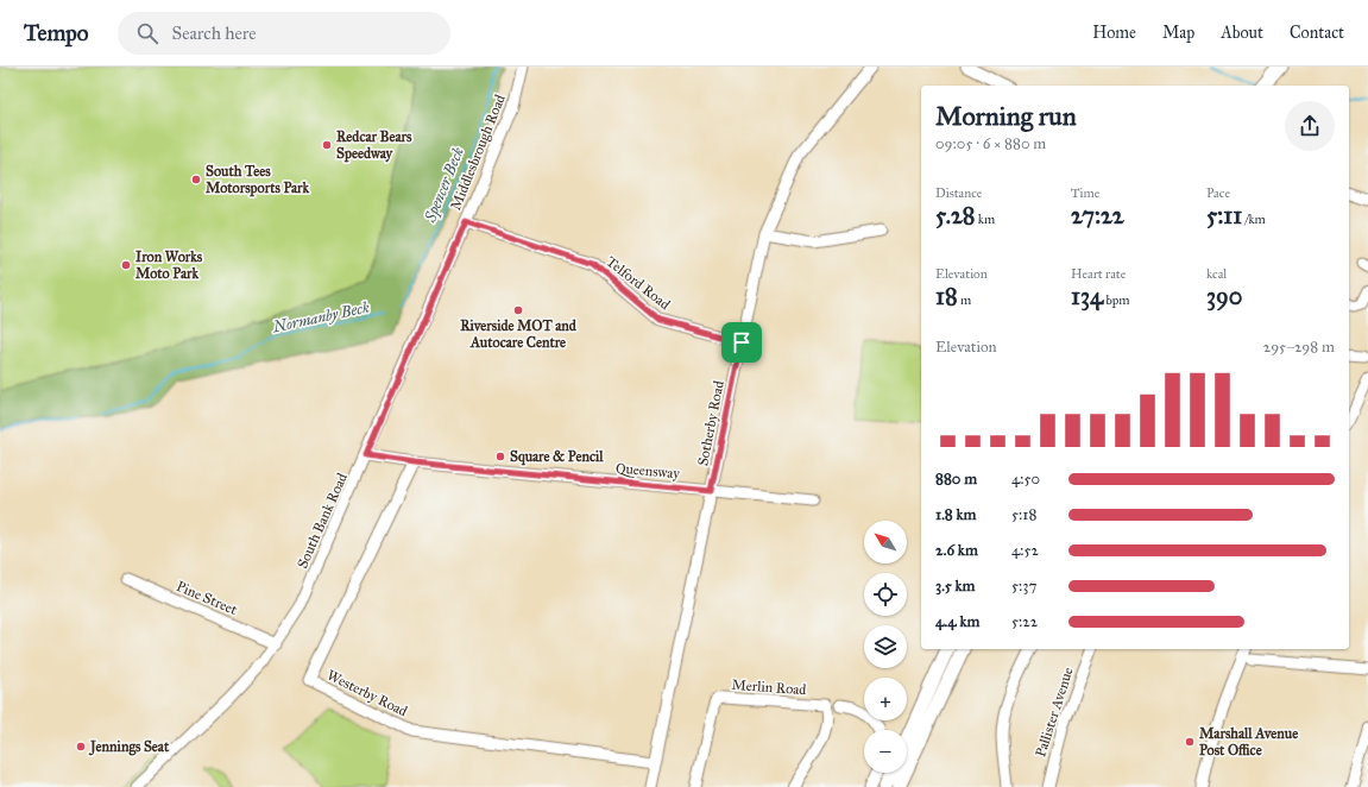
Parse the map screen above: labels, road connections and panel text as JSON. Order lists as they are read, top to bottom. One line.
{"streets":{"street":["Middlesbrough Road","Telford Road","Sotherby Road","Queensway","South Bank Road","Pine Street","Merlin Road","Westerby Road","Pallister Avenue"]},"crossings":[["Middlesbrough Road","Telford Road"],["Middlesbrough Road","South Bank Road"],["Telford Road","Sotherby Road"],["Telford Road","South Bank Road"],["Sotherby Road","Queensway"],["Sotherby Road","Westerby Road"],["Queensway","South Bank Road"],["Queensway","Westerby Road"],["South Bank Road","Pine Street"]],"water":["Spencer Beck","Normanby Beck"],"places":["Redcar Bears Speedway","South Tees Motorsports Park","Iron Works Moto Park","Riverside MOT and Autocare Centre","Square & Pencil","Marshall Avenue Post Office","Jennings Seat"],"north":"top left","page":{"header":"Tempo","search":"Search here","nav":["Home","Map","About","Contact"],"heading":["Morning run","09:05 · 6 × 880 m"],"stats":[["Distance","5.28 km"],["Time","27:22"],["Pace","5:11 /km"],["Elevation","18 m"],["Heart rate","134 bpm"],["kcal","390"]],"chart":["Elevation","295–298 m"],"list":[{"name":"880 m","note":"4:50"},{"name":"1.8 km","note":"5:18"},{"name":"2.6 km","note":"4:52"},{"name":"3.5 km","note":"5:37"},{"name":"4.4 km","note":"5:22"}],"map_buttons":["+","−"]}}
